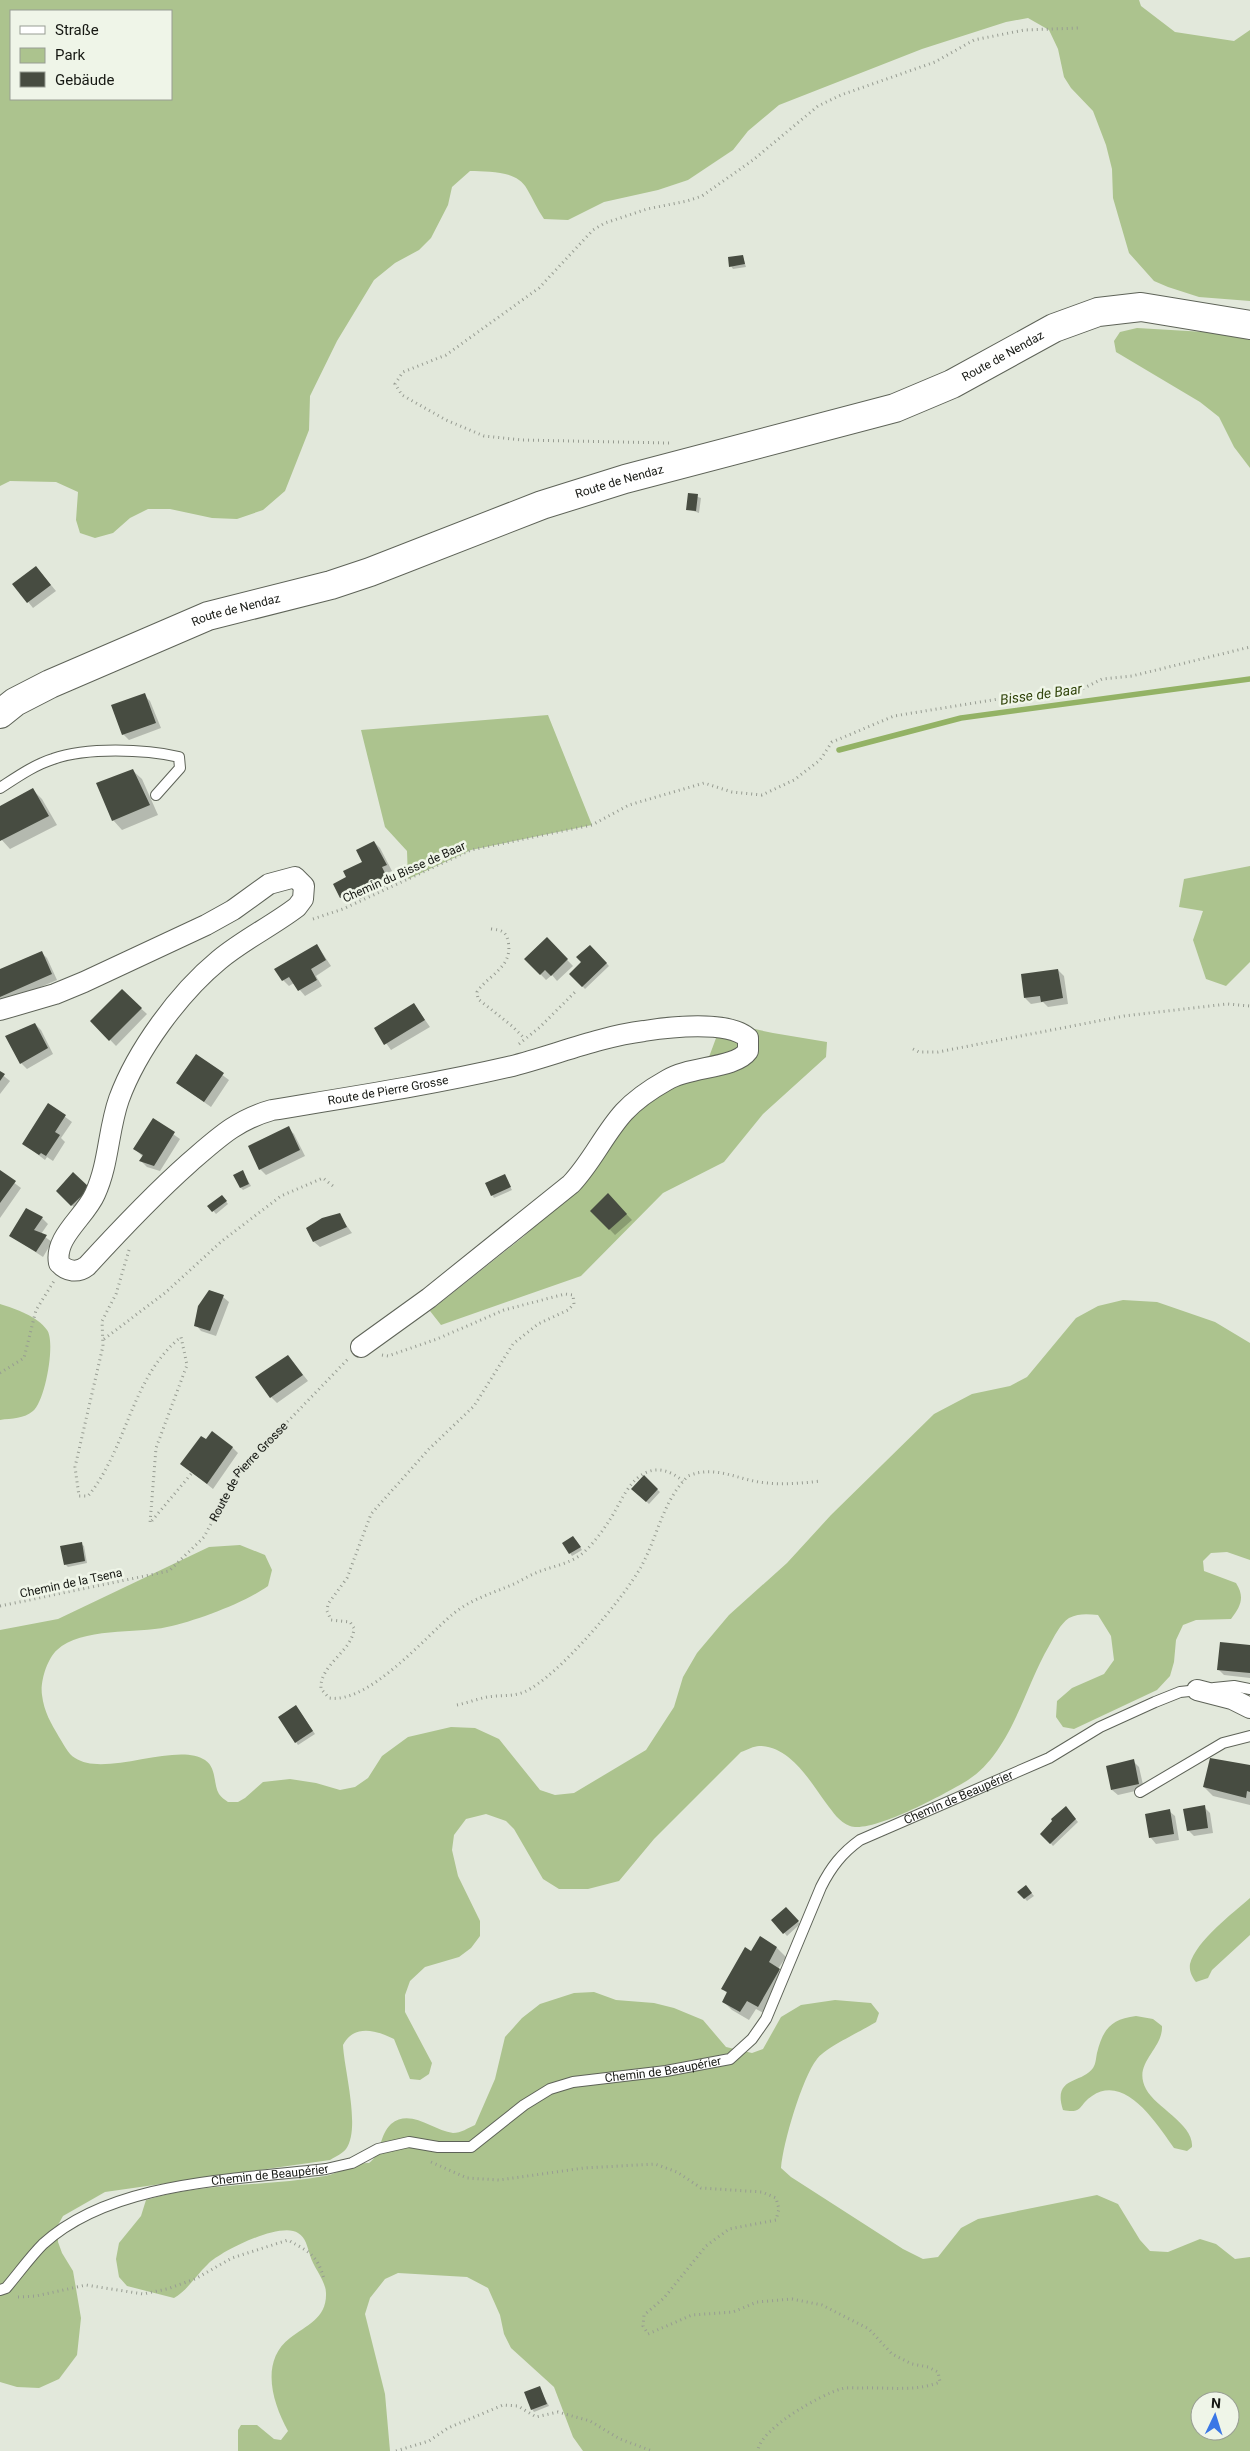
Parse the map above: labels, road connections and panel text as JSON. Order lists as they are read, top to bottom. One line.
{"streets":{"main road":["Route de Nendaz"],"street":["Route de Pierre Grosse","Chemin de Beaupérier"],"path":["Chemin du Bisse de Baar","Chemin de la Tsena"]},"crossings":[["Route de Pierre Grosse","Chemin de la Tsena"]],"water":["Bisse de Baar"],"legend":["Straße","Park","Gebäude"],"north":"top"}
